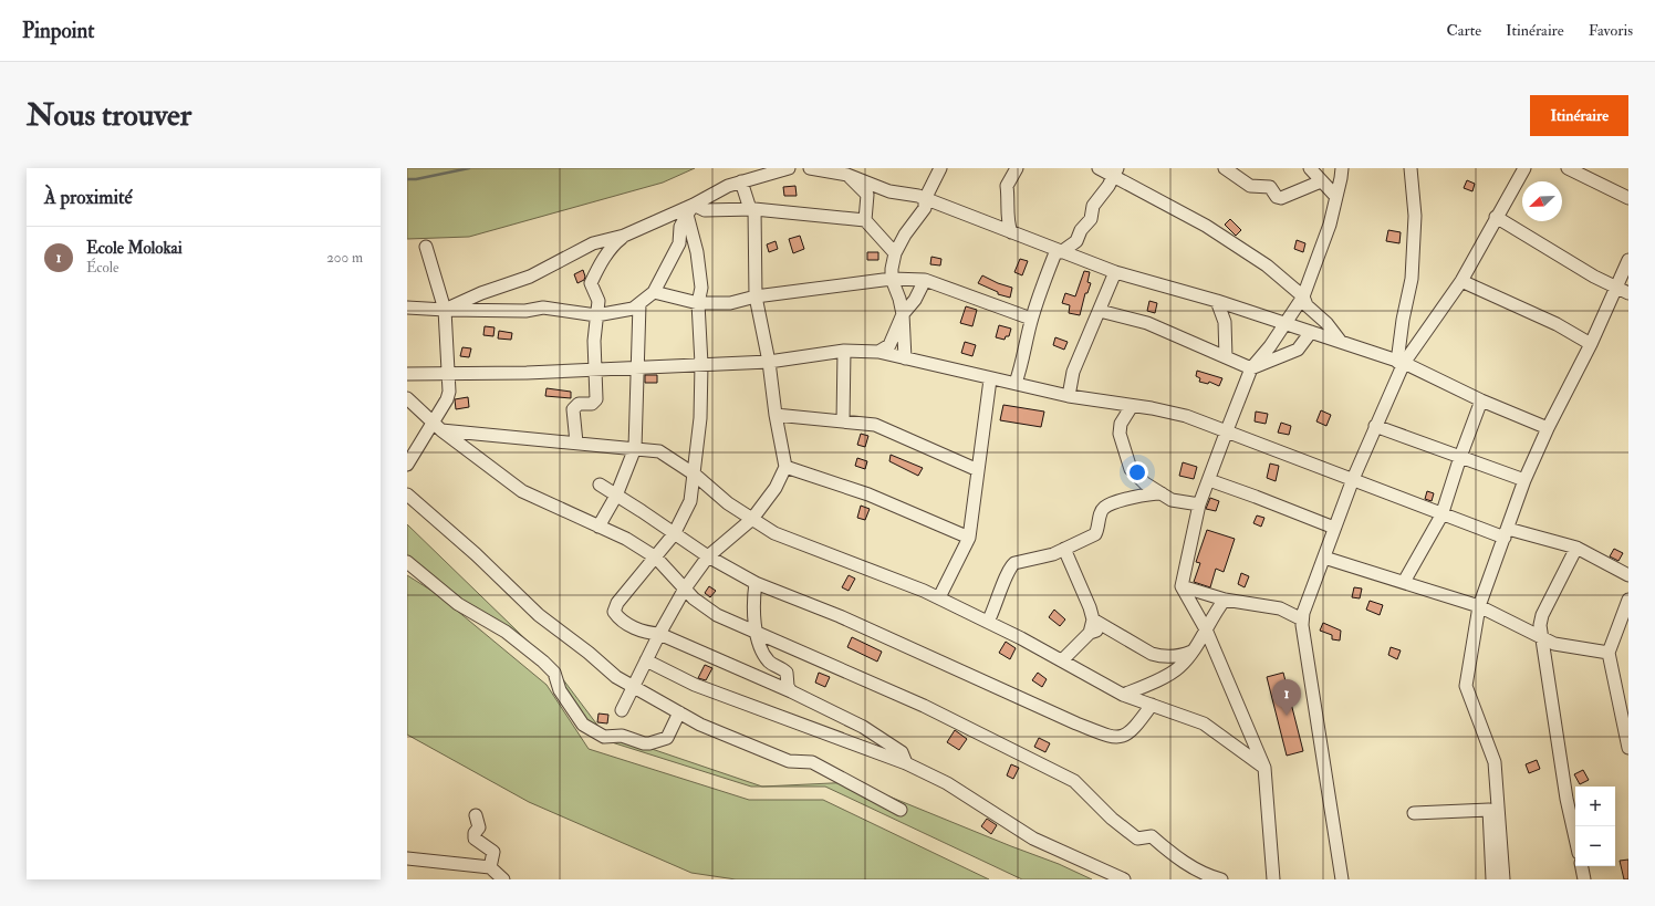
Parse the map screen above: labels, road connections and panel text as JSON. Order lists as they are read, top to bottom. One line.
{"north":"bottom left","page":{"header":"Pinpoint","nav":["Carte","Itinéraire","Favoris"],"buttons":"Itinéraire","title":"Nous trouver","heading":"À proximité","list":[{"mark":"1","name":"Ecole Molokai","note":"École","value":"200 m"}],"pins":"1","map_buttons":["+","−"]}}
